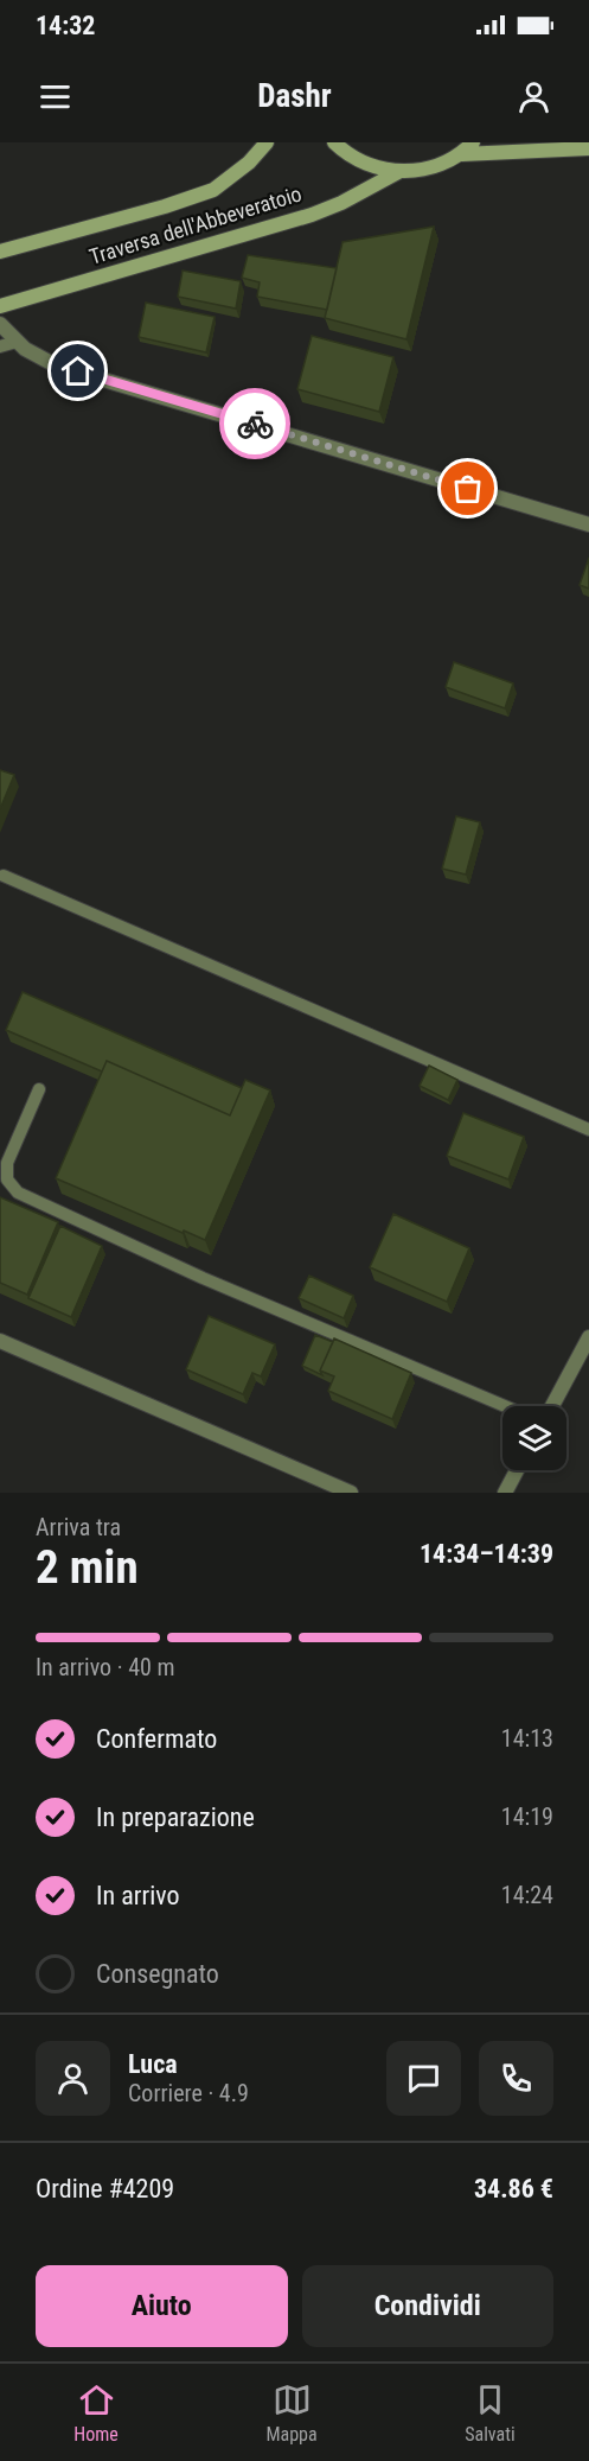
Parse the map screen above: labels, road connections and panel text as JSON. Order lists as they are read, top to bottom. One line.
{"streets":{"street":["Traversa dell'Abbeveratoio"]},"page":{"status":"14:32","header":"Dashr","heading":["2 min","Arriva tra","14:34–14:39"],"panel":["Luca","Corriere · 4.9","Ordine #4209","34.86 €"],"bar":"In arrivo · 40 m","list":[["Confermato","14:13"],["In preparazione","14:19"],["In arrivo","14:24"],"Consegnato"],"buttons":["Aiuto","Condividi"],"tabs":["Home","Mappa","Salvati"]}}
